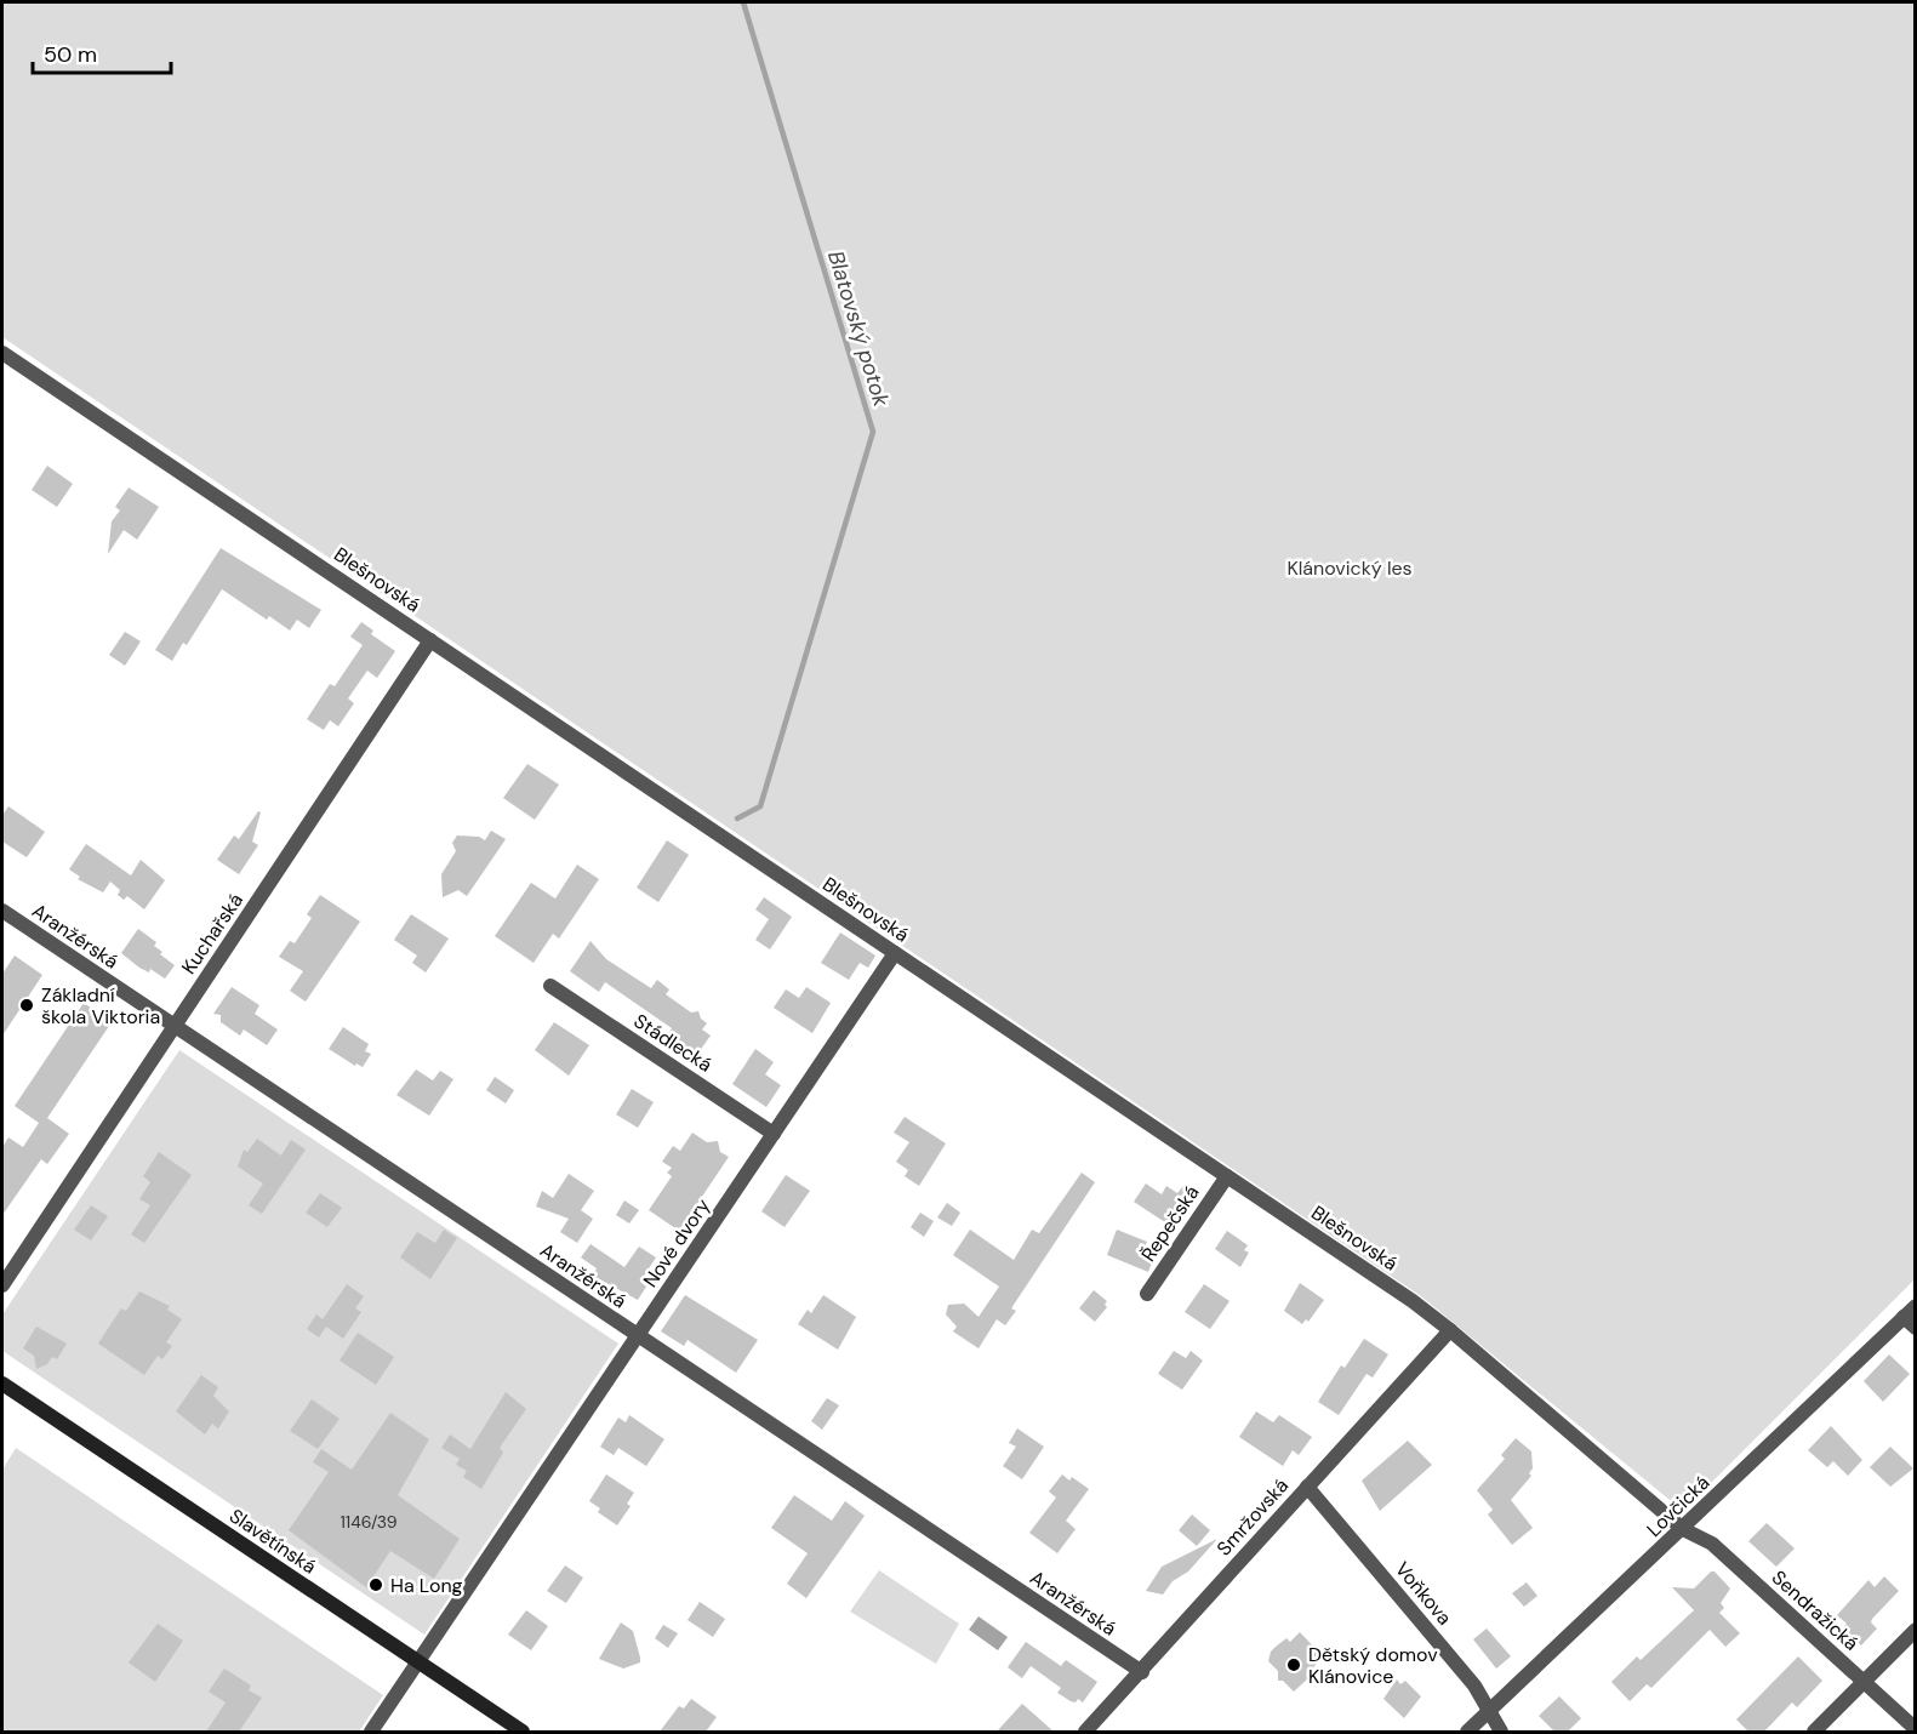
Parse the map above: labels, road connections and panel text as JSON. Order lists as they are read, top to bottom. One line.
{"streets":{"street":["Blešnovská","Kuchařská","Aranžérská","Stádlecká","Řepečská","Nové dvory","Lovčická","Smržovská","Slavětínská","Voňkova","Sendražická"]},"crossings":[["Blešnovská","Kuchařská"],["Blešnovská","Řepečská"],["Blešnovská","Nové dvory"],["Blešnovská","Lovčická"],["Blešnovská","Smržovská"],["Blešnovská","Sendražická"],["Kuchařská","Aranžérská"],["Aranžérská","Nové dvory"],["Aranžérská","Smržovská"],["Stádlecká","Nové dvory"],["Nové dvory","Slavětínská"],["Lovčická","Voňkova"],["Lovčická","Sendražická"],["Smržovská","Voňkova"]],"water":["Blatovský potok"],"parks":["Klánovický les"],"places":["Základní škola Viktoria","Ha Long","Dětský domov Klánovice"],"house_numbers":["1146/39"],"scale_bar":"50 m"}
